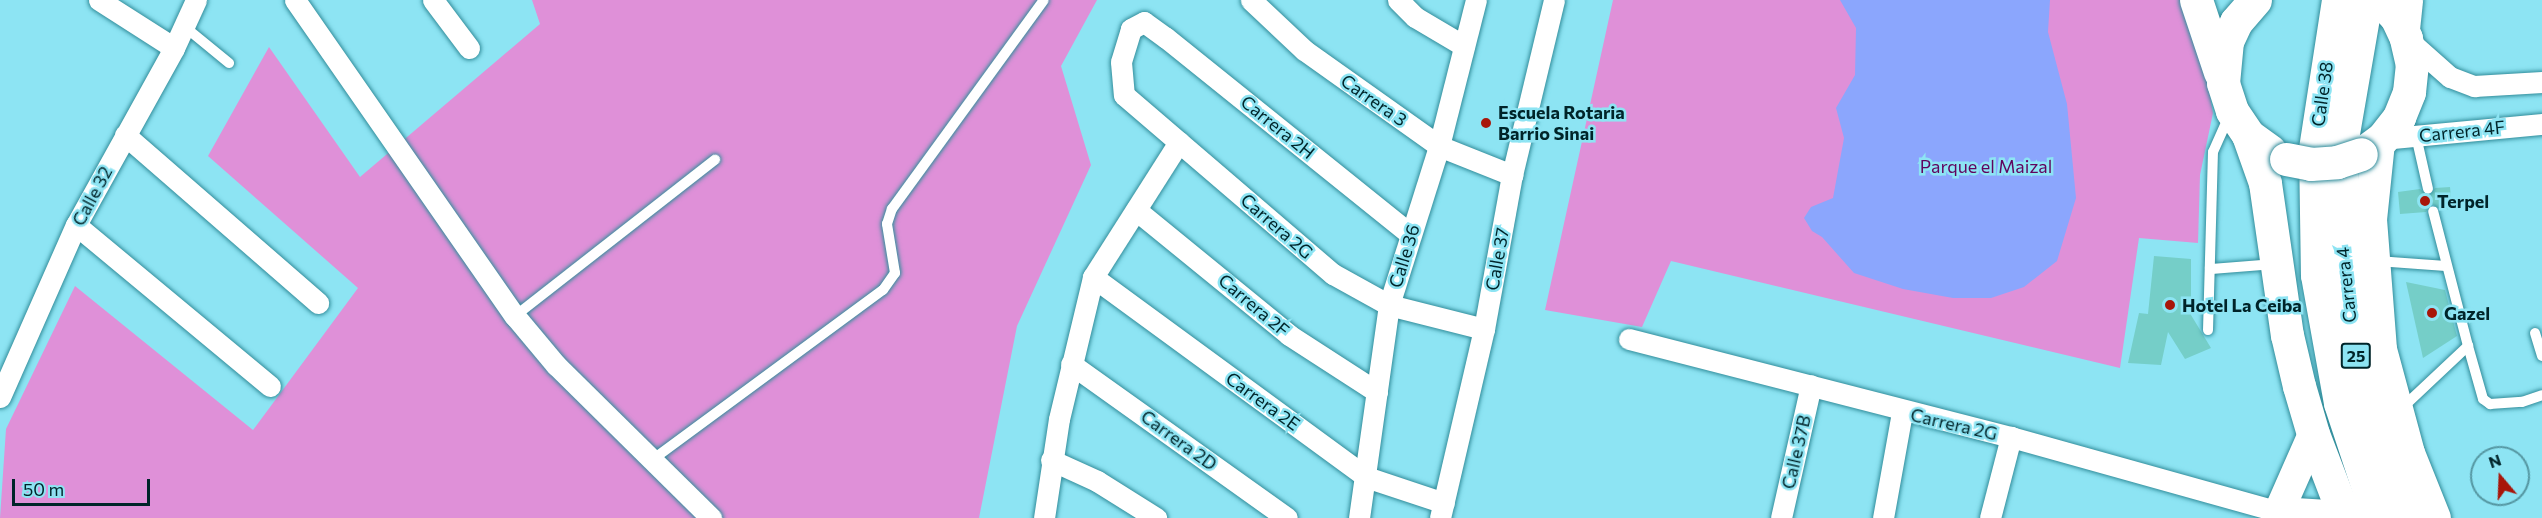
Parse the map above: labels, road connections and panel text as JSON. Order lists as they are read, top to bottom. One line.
{"streets":{"main road":["Calle 38","Carrera 4","25"],"street":["Carrera 3","Carrera 2H","Carrera 4F","Calle 32","Carrera 2G","Calle 36","Calle 37","Carrera 2F","Carrera 2E","Carrera 2D","Calle 37B"]},"crossings":[["Calle 38","Carrera 4"],["Carrera 3","Calle 36"],["Carrera 3","Calle 37"],["Carrera 2H","Carrera 2G"],["Carrera 2H","Calle 36"],["Carrera 2G","Calle 36"],["Carrera 2G","Calle 37"],["Carrera 2G","Calle 37B"],["Calle 36","Carrera 2F"],["Calle 36","Carrera 2E"],["Calle 37","Carrera 2E"]],"parks":["Parque el Maizal"],"places":["Escuela Rotaria Barrio Sinai","Terpel","Hotel La Ceiba","Gazel"],"scale_bar":"50 m","north":"top"}
